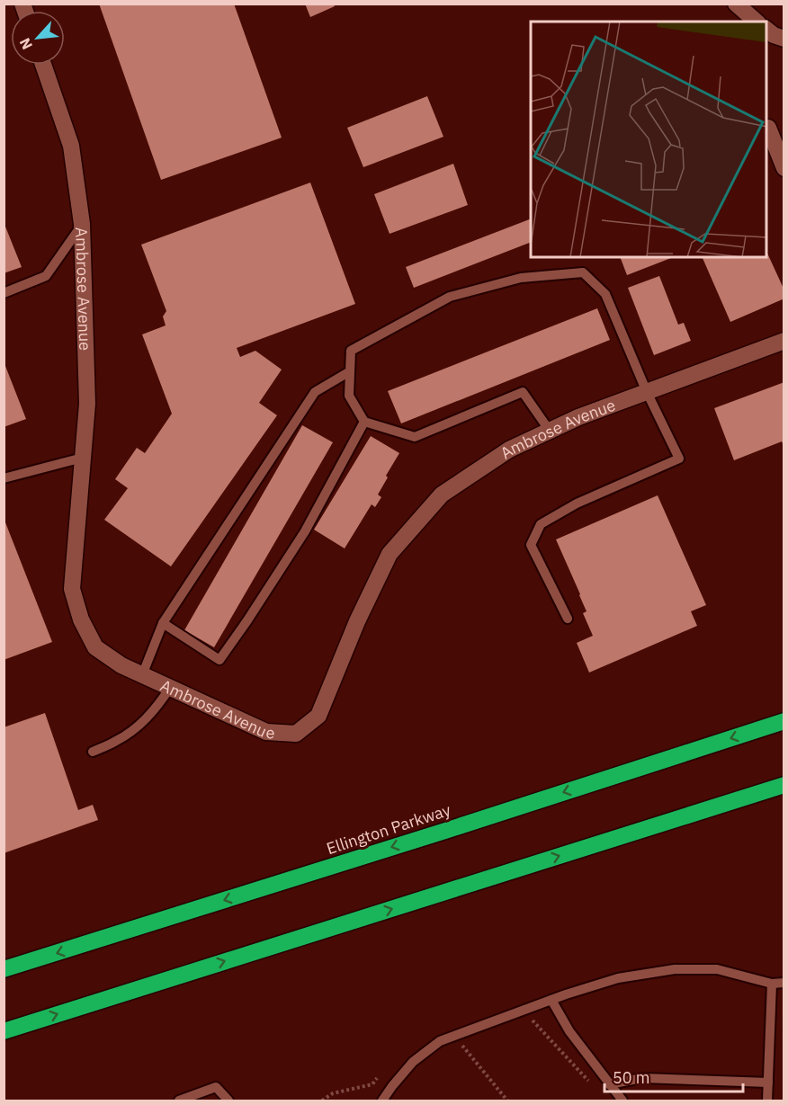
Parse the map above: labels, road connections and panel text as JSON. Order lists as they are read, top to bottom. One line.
{"streets":{"highway":["Ellington Parkway"],"street":["Ambrose Avenue"]},"scale_bar":"50 m","north":"bottom left"}
